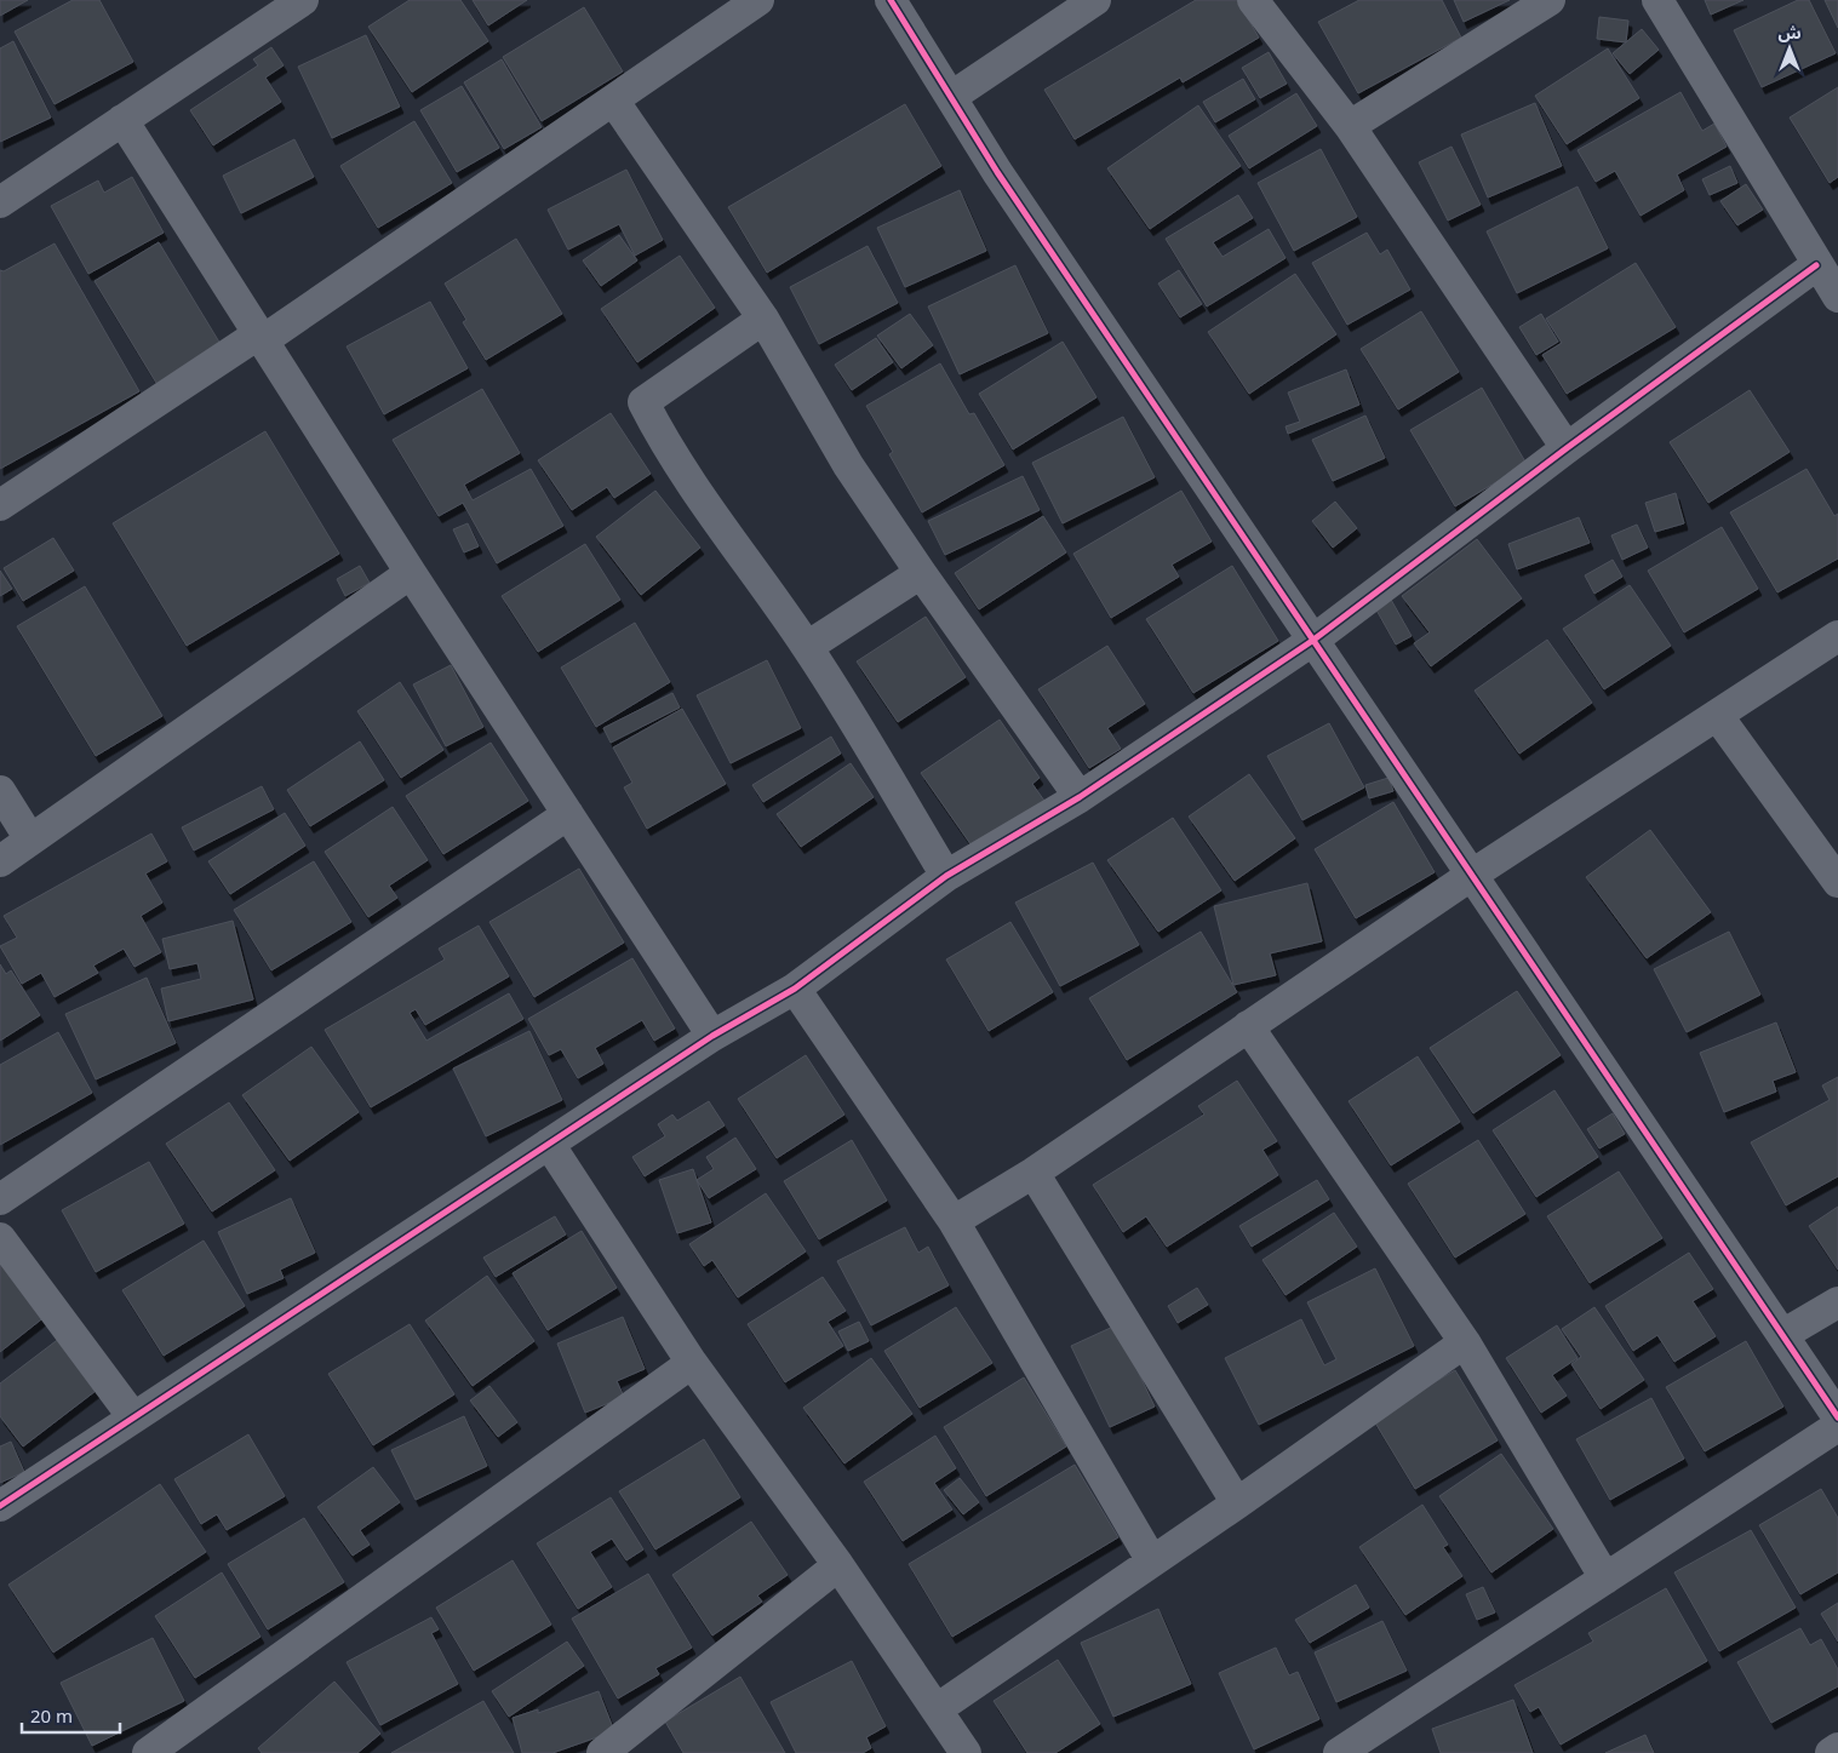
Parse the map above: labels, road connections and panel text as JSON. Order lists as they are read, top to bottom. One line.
{"scale_bar":"20 m","north":"top"}
